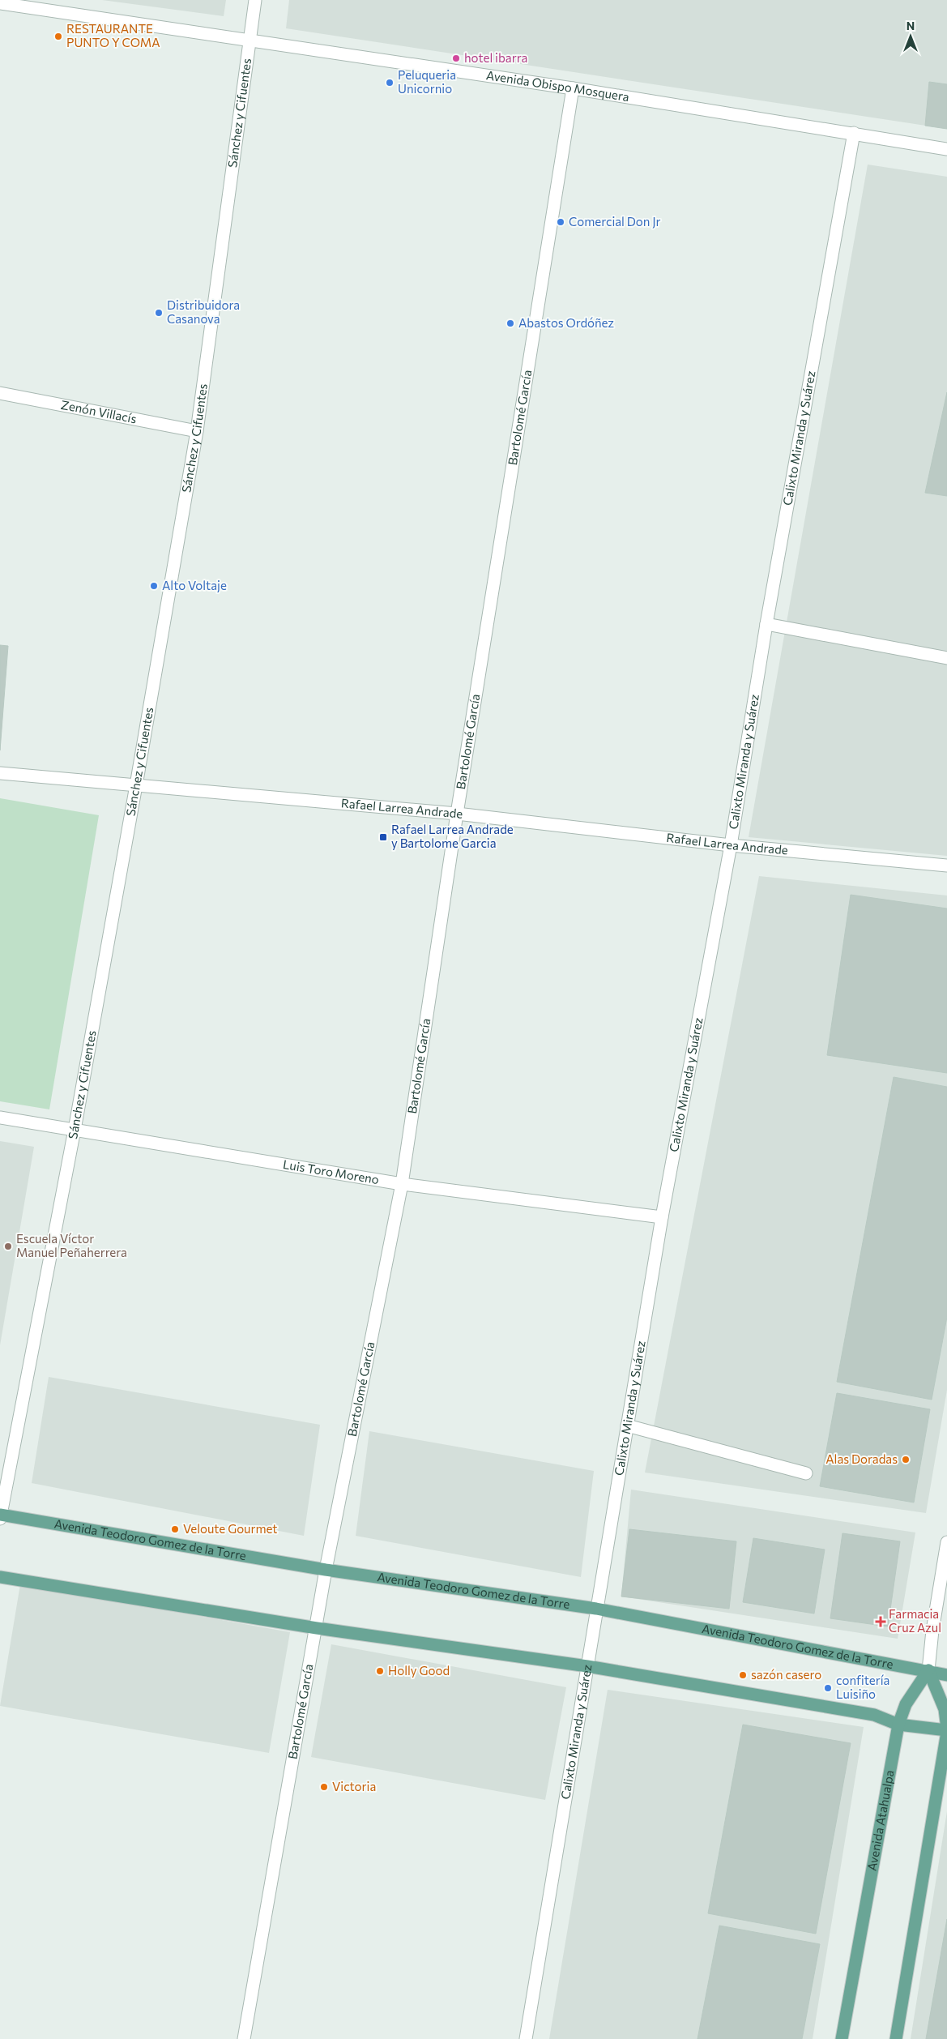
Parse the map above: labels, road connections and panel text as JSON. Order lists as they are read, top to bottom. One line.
{"streets":{"main road":["Avenida Teodoro Gomez de la Torre","Avenida Atahualpa"],"street":["Avenida Obispo Mosquera","Sánchez y Cifuentes","Zenón Villacís","Bartolomé García","Calixto Miranda y Suárez","Rafael Larrea Andrade","Luis Toro Moreno"]},"crossings":[["Avenida Obispo Mosquera","Sánchez y Cifuentes"],["Avenida Obispo Mosquera","Bartolomé García"],["Avenida Obispo Mosquera","Calixto Miranda y Suárez"],["Sánchez y Cifuentes","Zenón Villacís"],["Sánchez y Cifuentes","Rafael Larrea Andrade"],["Sánchez y Cifuentes","Luis Toro Moreno"],["Sánchez y Cifuentes","Avenida Teodoro Gomez de la Torre"],["Bartolomé García","Rafael Larrea Andrade"],["Bartolomé García","Luis Toro Moreno"],["Bartolomé García","Avenida Teodoro Gomez de la Torre"],["Calixto Miranda y Suárez","Rafael Larrea Andrade"],["Calixto Miranda y Suárez","Luis Toro Moreno"],["Calixto Miranda y Suárez","Avenida Teodoro Gomez de la Torre"],["Avenida Teodoro Gomez de la Torre","Avenida Atahualpa"]],"places":{"other":["RESTAURANTE PUNTO Y COMA","hotel ibarra","Peluqueria Unicornio","Comercial Don Jr","Distribuidora Casanova","Abastos Ordóñez","Alto Voltaje","Escuela Víctor Manuel Peñaherrera","Alas Doradas","Veloute Gourmet","Holly Good","sazón casero","confitería Luisiño","Victoria"],"transit":["Rafael Larrea Andrade y Bartolome Garcia"],"health":["Farmacia Cruz Azul"]},"north":"top"}
